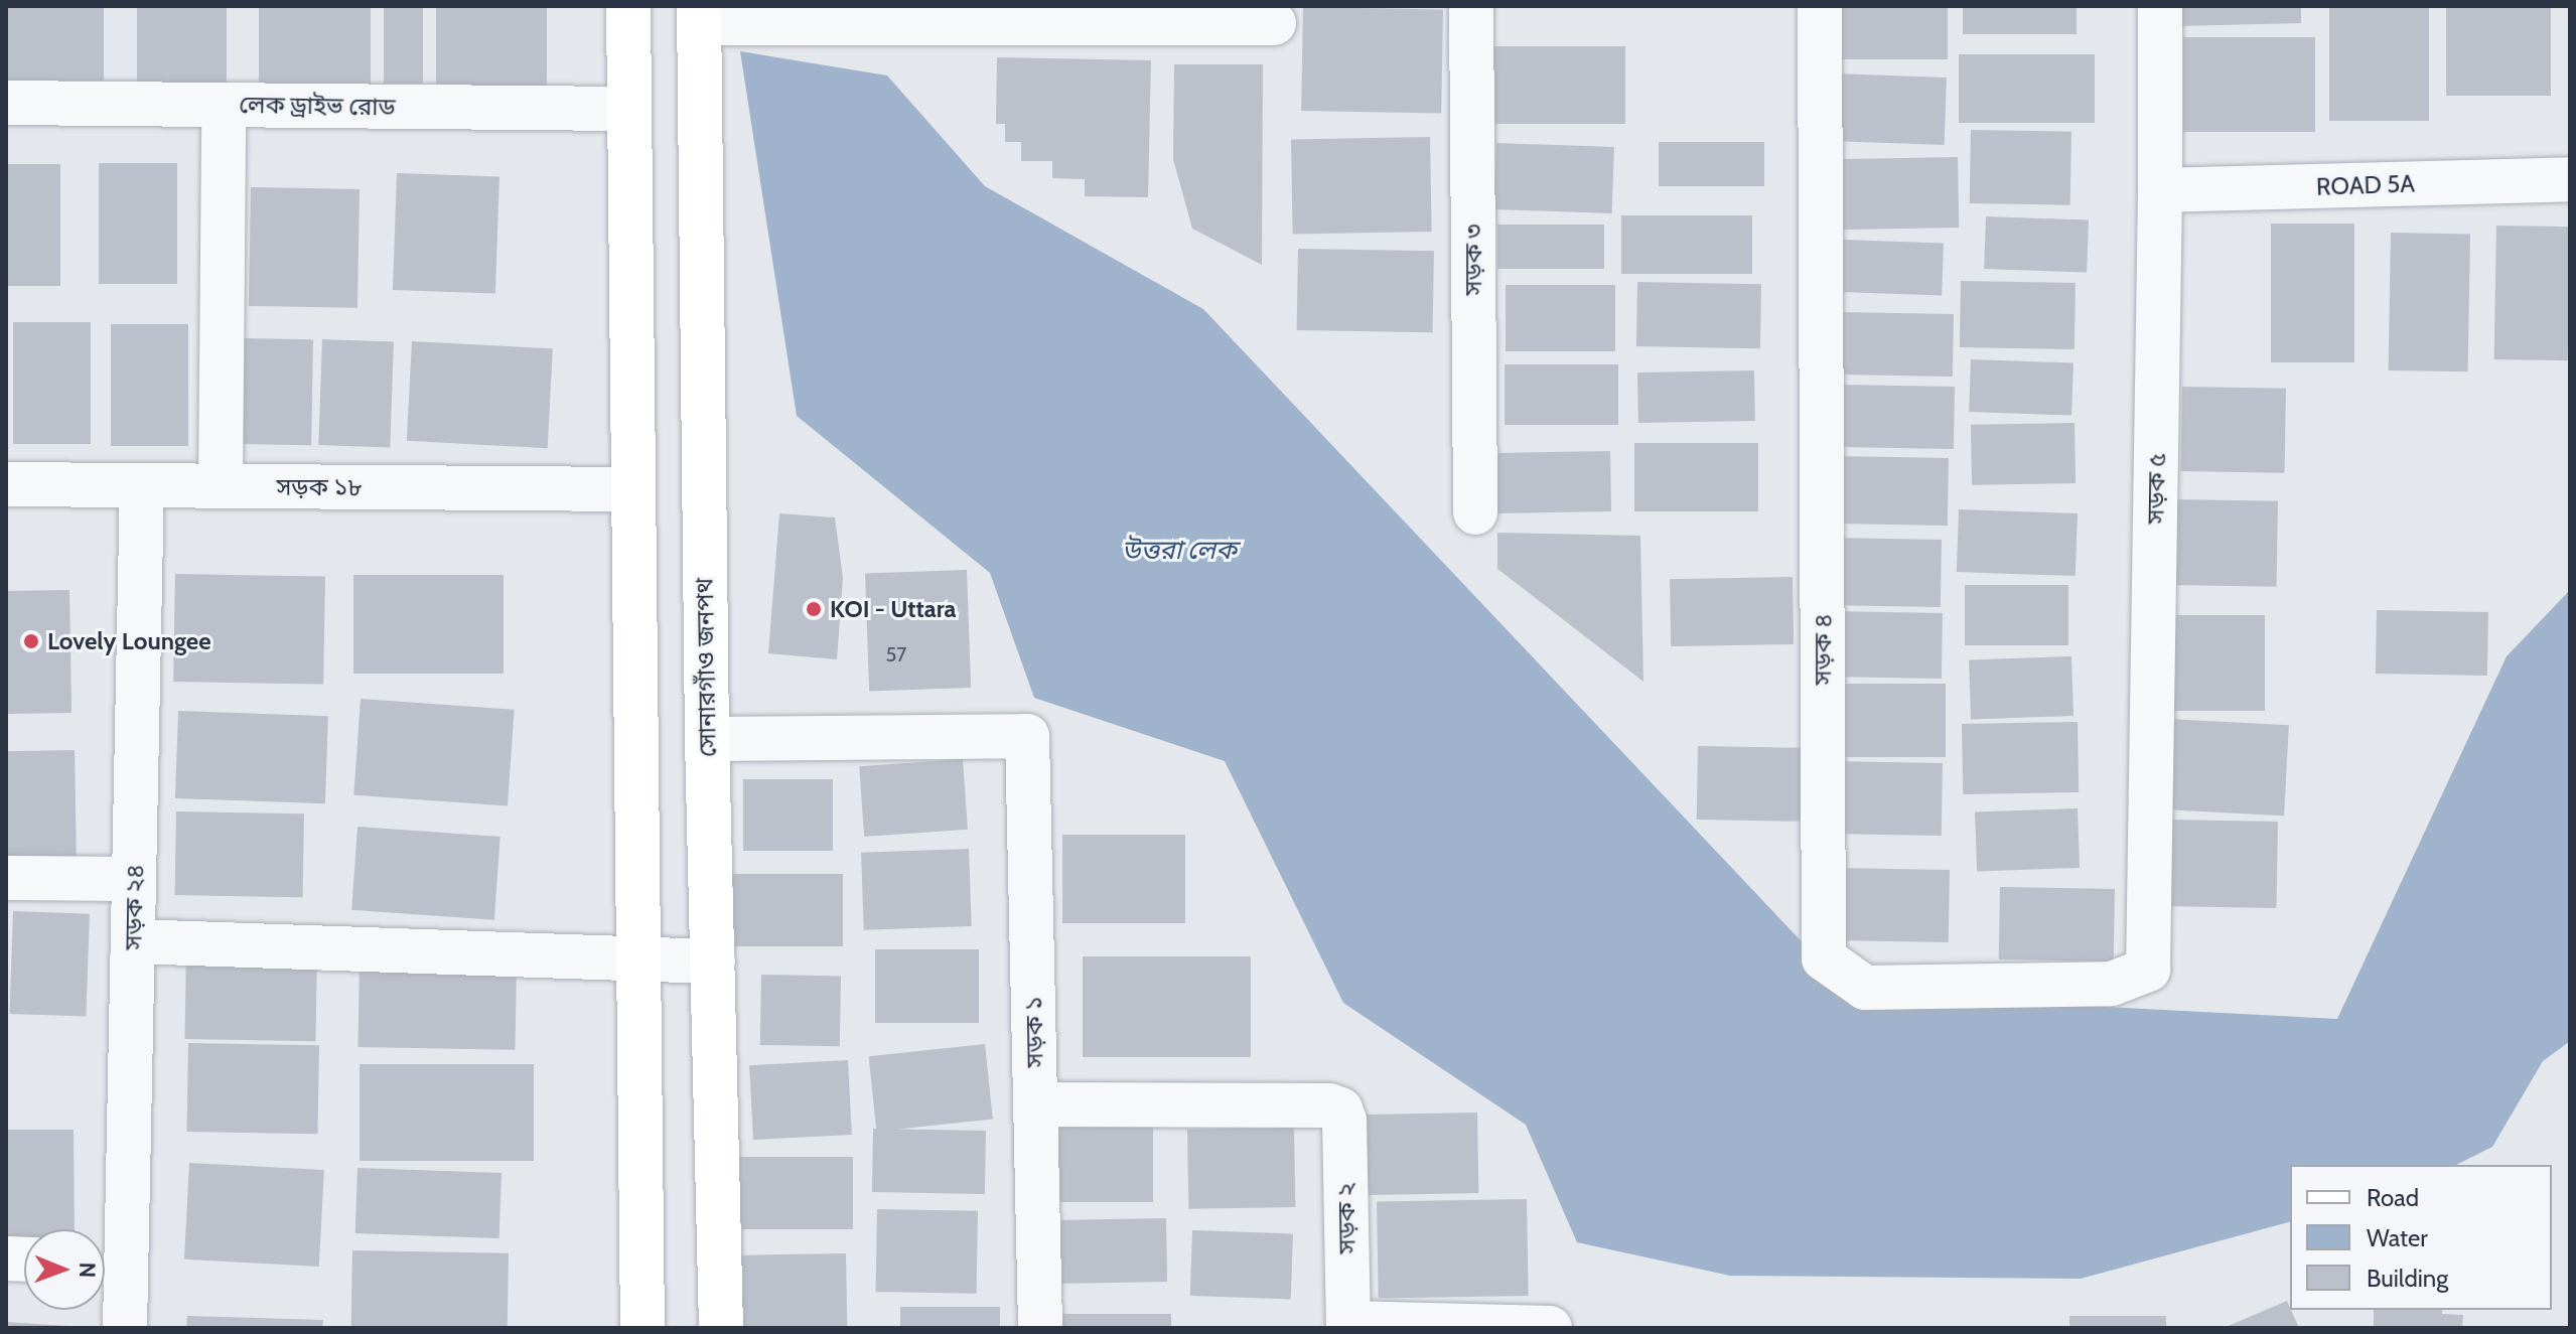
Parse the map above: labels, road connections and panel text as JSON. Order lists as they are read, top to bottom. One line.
{"streets":{"main road":["সোনারগাঁও জনপথ"],"street":["লেক ড্রাইভ রোড","ROAD 5A","সড়ক ৩","সড়ক ১৮","সড়ক ৫","সড়ক ৪","সড়ক ২৪","সড়ক ১","সড়ক ২"]},"crossings":[["ROAD 5A","সড়ক ৫"],["সড়ক ১৮","সড়ক ২৪"],["সড়ক ৫","সড়ক ৪"],["সোনারগাঁও জনপথ","সড়ক ১"],["সড়ক ১","সড়ক ২"]],"water":["উত্তরা লেক"],"places":["KOI - Uttara","Lovely Loungee"],"house_numbers":["57"],"legend":["Road","Water","Building"],"north":"right"}
